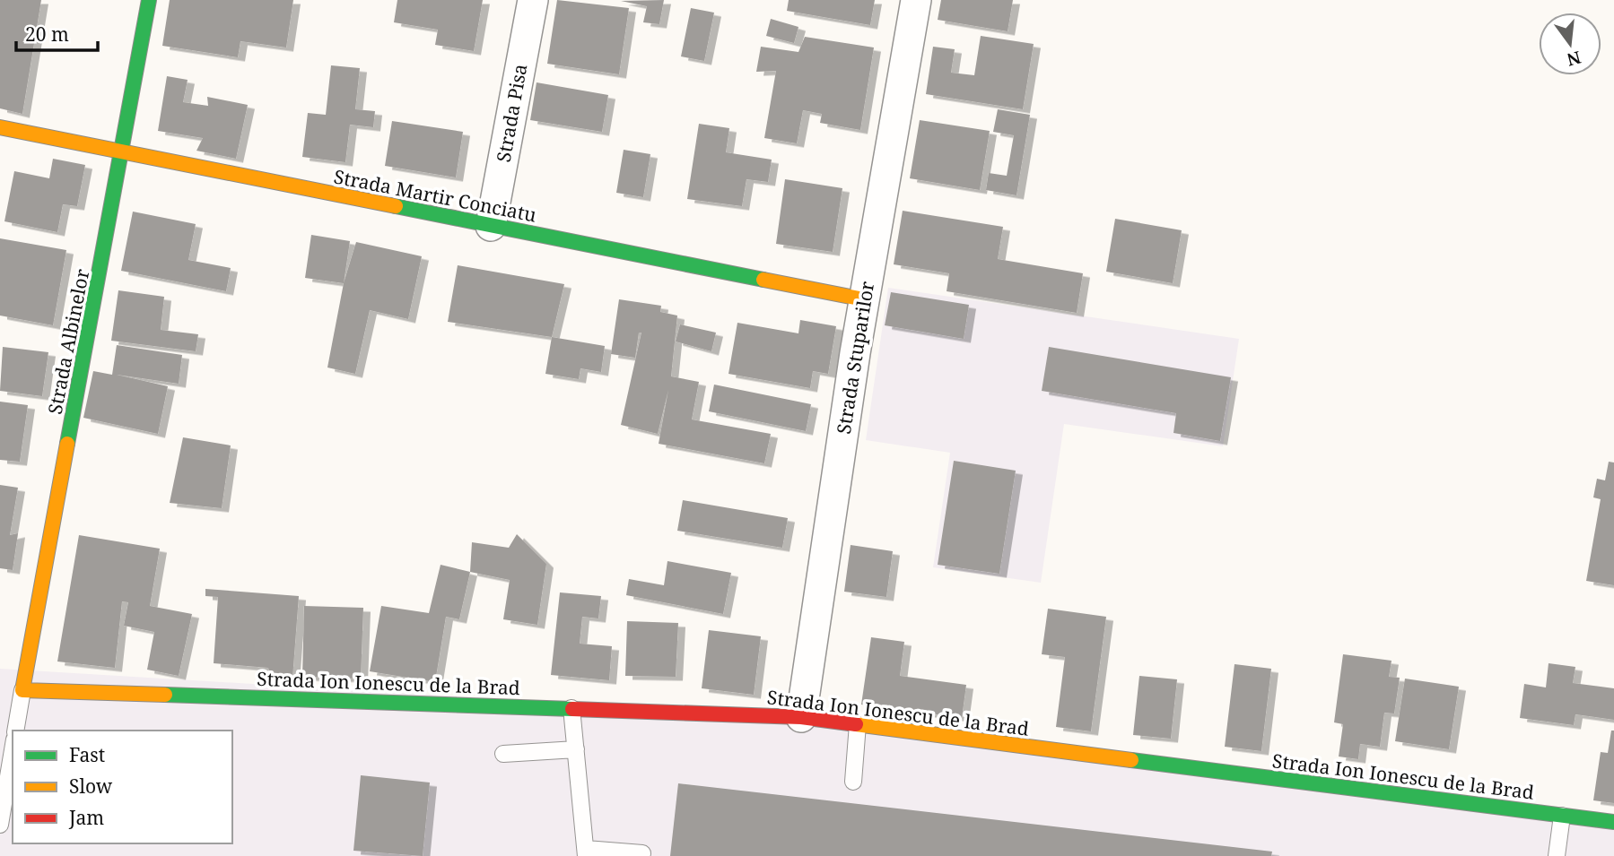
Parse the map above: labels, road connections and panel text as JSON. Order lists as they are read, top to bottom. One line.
{"streets":{"street":["Strada Pisa","Strada Martir Conciatu","Strada Albinelor","Strada Stuparilor","Strada Ion Ionescu de la Brad"]},"crossings":[["Strada Pisa","Strada Martir Conciatu"],["Strada Martir Conciatu","Strada Albinelor"],["Strada Martir Conciatu","Strada Stuparilor"],["Strada Albinelor","Strada Ion Ionescu de la Brad"],["Strada Stuparilor","Strada Ion Ionescu de la Brad"]],"legend":["Fast","Slow","Jam"],"scale_bar":"20 m","north":"bottom"}
